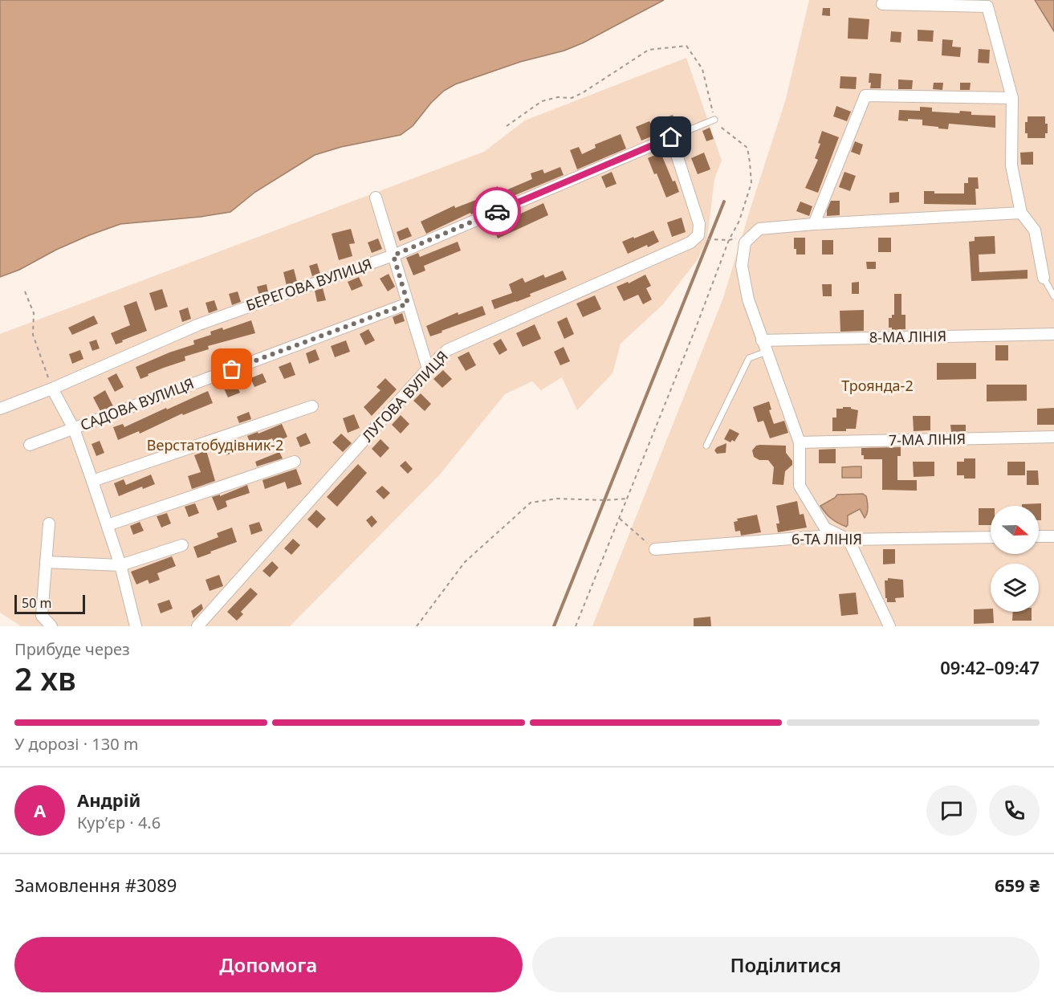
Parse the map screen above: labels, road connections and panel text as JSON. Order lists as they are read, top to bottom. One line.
{"streets":{"street":["БЕРЕГОВА ВУЛИЦЯ","8-МА ЛІНІЯ","ЛУГОВА ВУЛИЦЯ","САДОВА ВУЛИЦЯ","7-МА ЛІНІЯ","6-ТА ЛІНІЯ"]},"parks":["Троянда-2","Верстатобудівник-2"],"scale_bar":"50 m","north":"right","page":{"scale":"50 m","heading":["2 хв","Прибуде через","09:42–09:47"],"panel":["Андрій","Кур’єр · 4.6","Замовлення #3089","659 ₴"],"bar":"У дорозі · 130 m","round":"А","buttons":["Допомога","Поділитися"]}}
